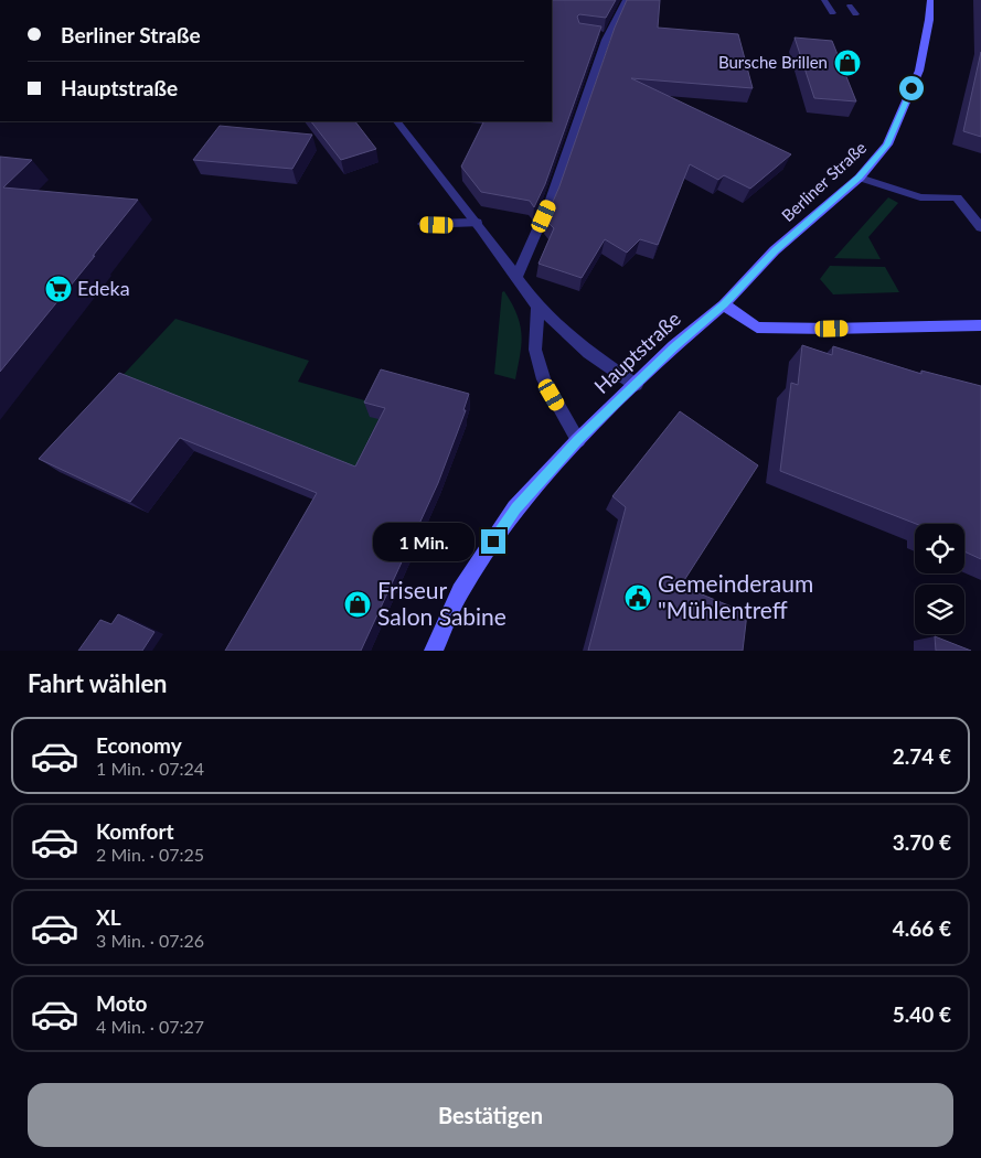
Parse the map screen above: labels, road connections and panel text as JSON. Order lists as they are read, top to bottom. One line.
{"streets":{"main road":["Berliner Straße","Hauptstraße"]},"crossings":[["Berliner Straße","Hauptstraße"]],"places":{"shop":["Bursche Brillen","Friseur Salon Sabine"],"supermarket":["Edeka"],"public building":["Gemeinderaum \"Mühlentreff"]},"page":{"banner":["Berliner Straße","Hauptstraße"],"bubble":"1 Min.","heading":"Fahrt wählen","list":[{"name":"Economy","note":"1 Min. · 07:24","value":"2.74 €"},{"name":"Komfort","note":"2 Min. · 07:25","value":"3.70 €"},{"name":"XL","note":"3 Min. · 07:26","value":"4.66 €"},{"name":"Moto","note":"4 Min. · 07:27","value":"5.40 €"}],"buttons":"Bestätigen"}}
